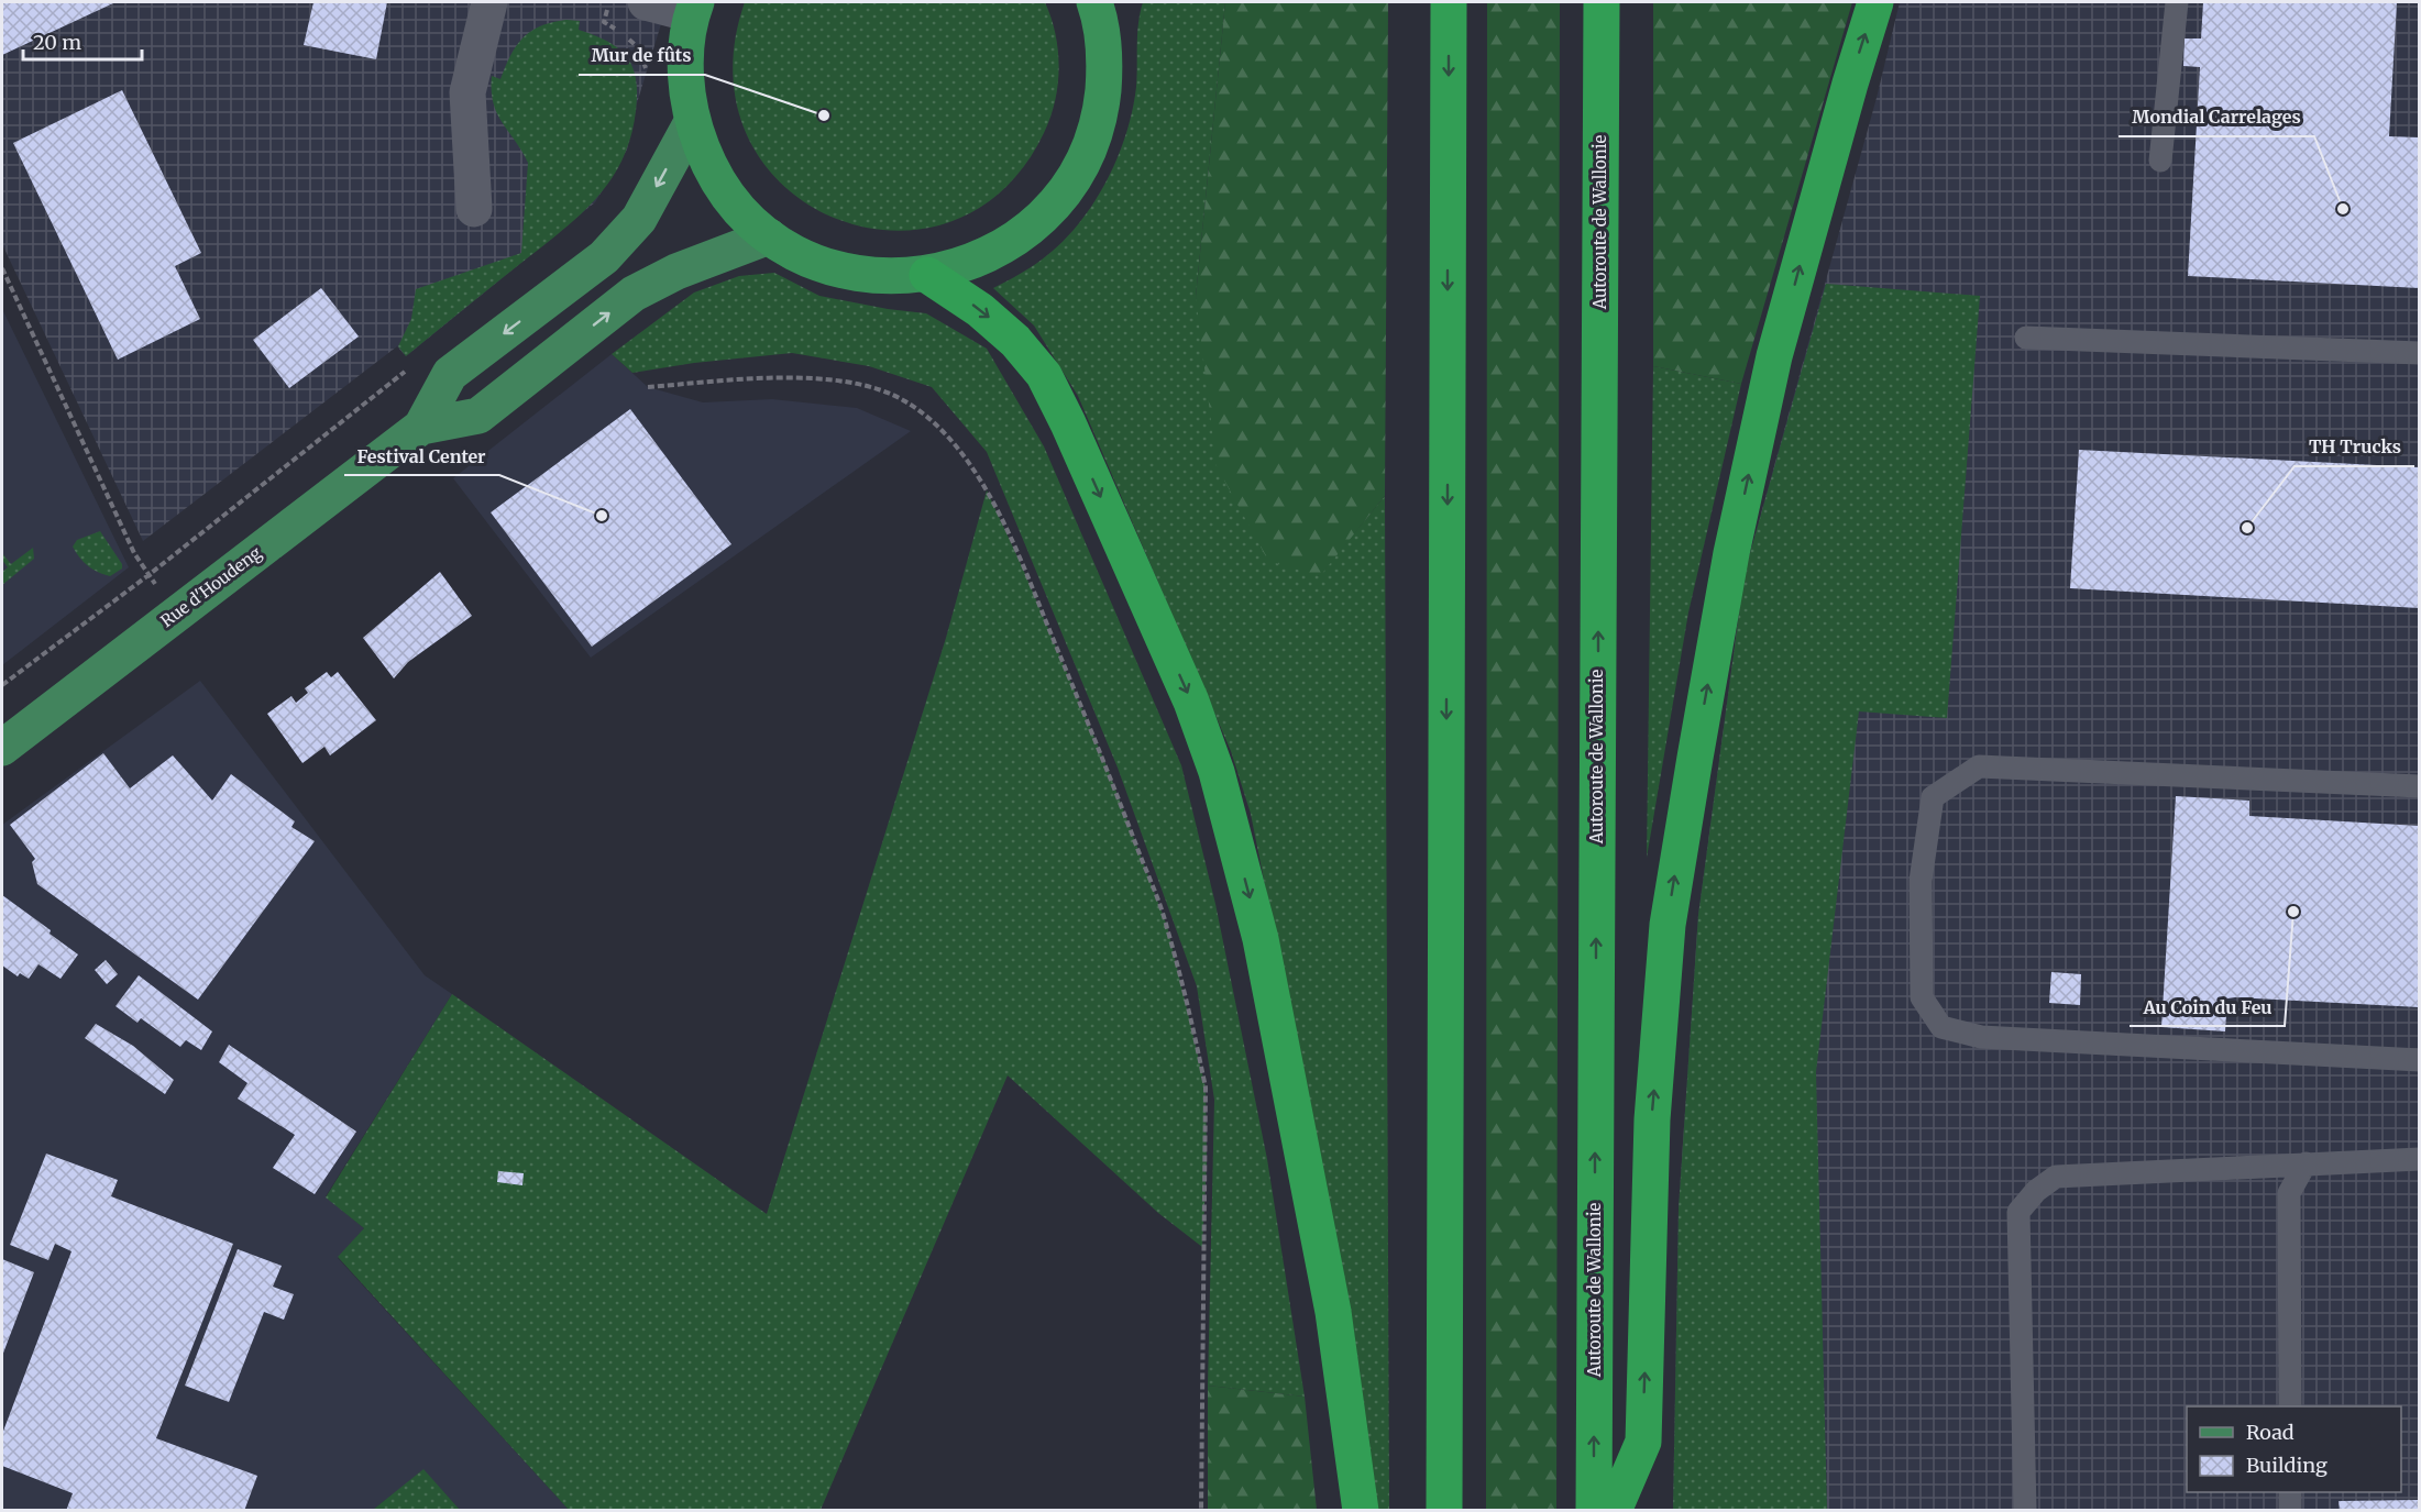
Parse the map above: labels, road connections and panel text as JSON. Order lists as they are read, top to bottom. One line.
{"streets":{"highway":["Autoroute de Wallonie"],"main road":["Rue d'Houdeng"]},"places":["Mur de fûts","Mondial Carrelages","Festival Center","TH Trucks","Au Coin du Feu"],"legend":["Road","Building"],"scale_bar":"20 m"}
